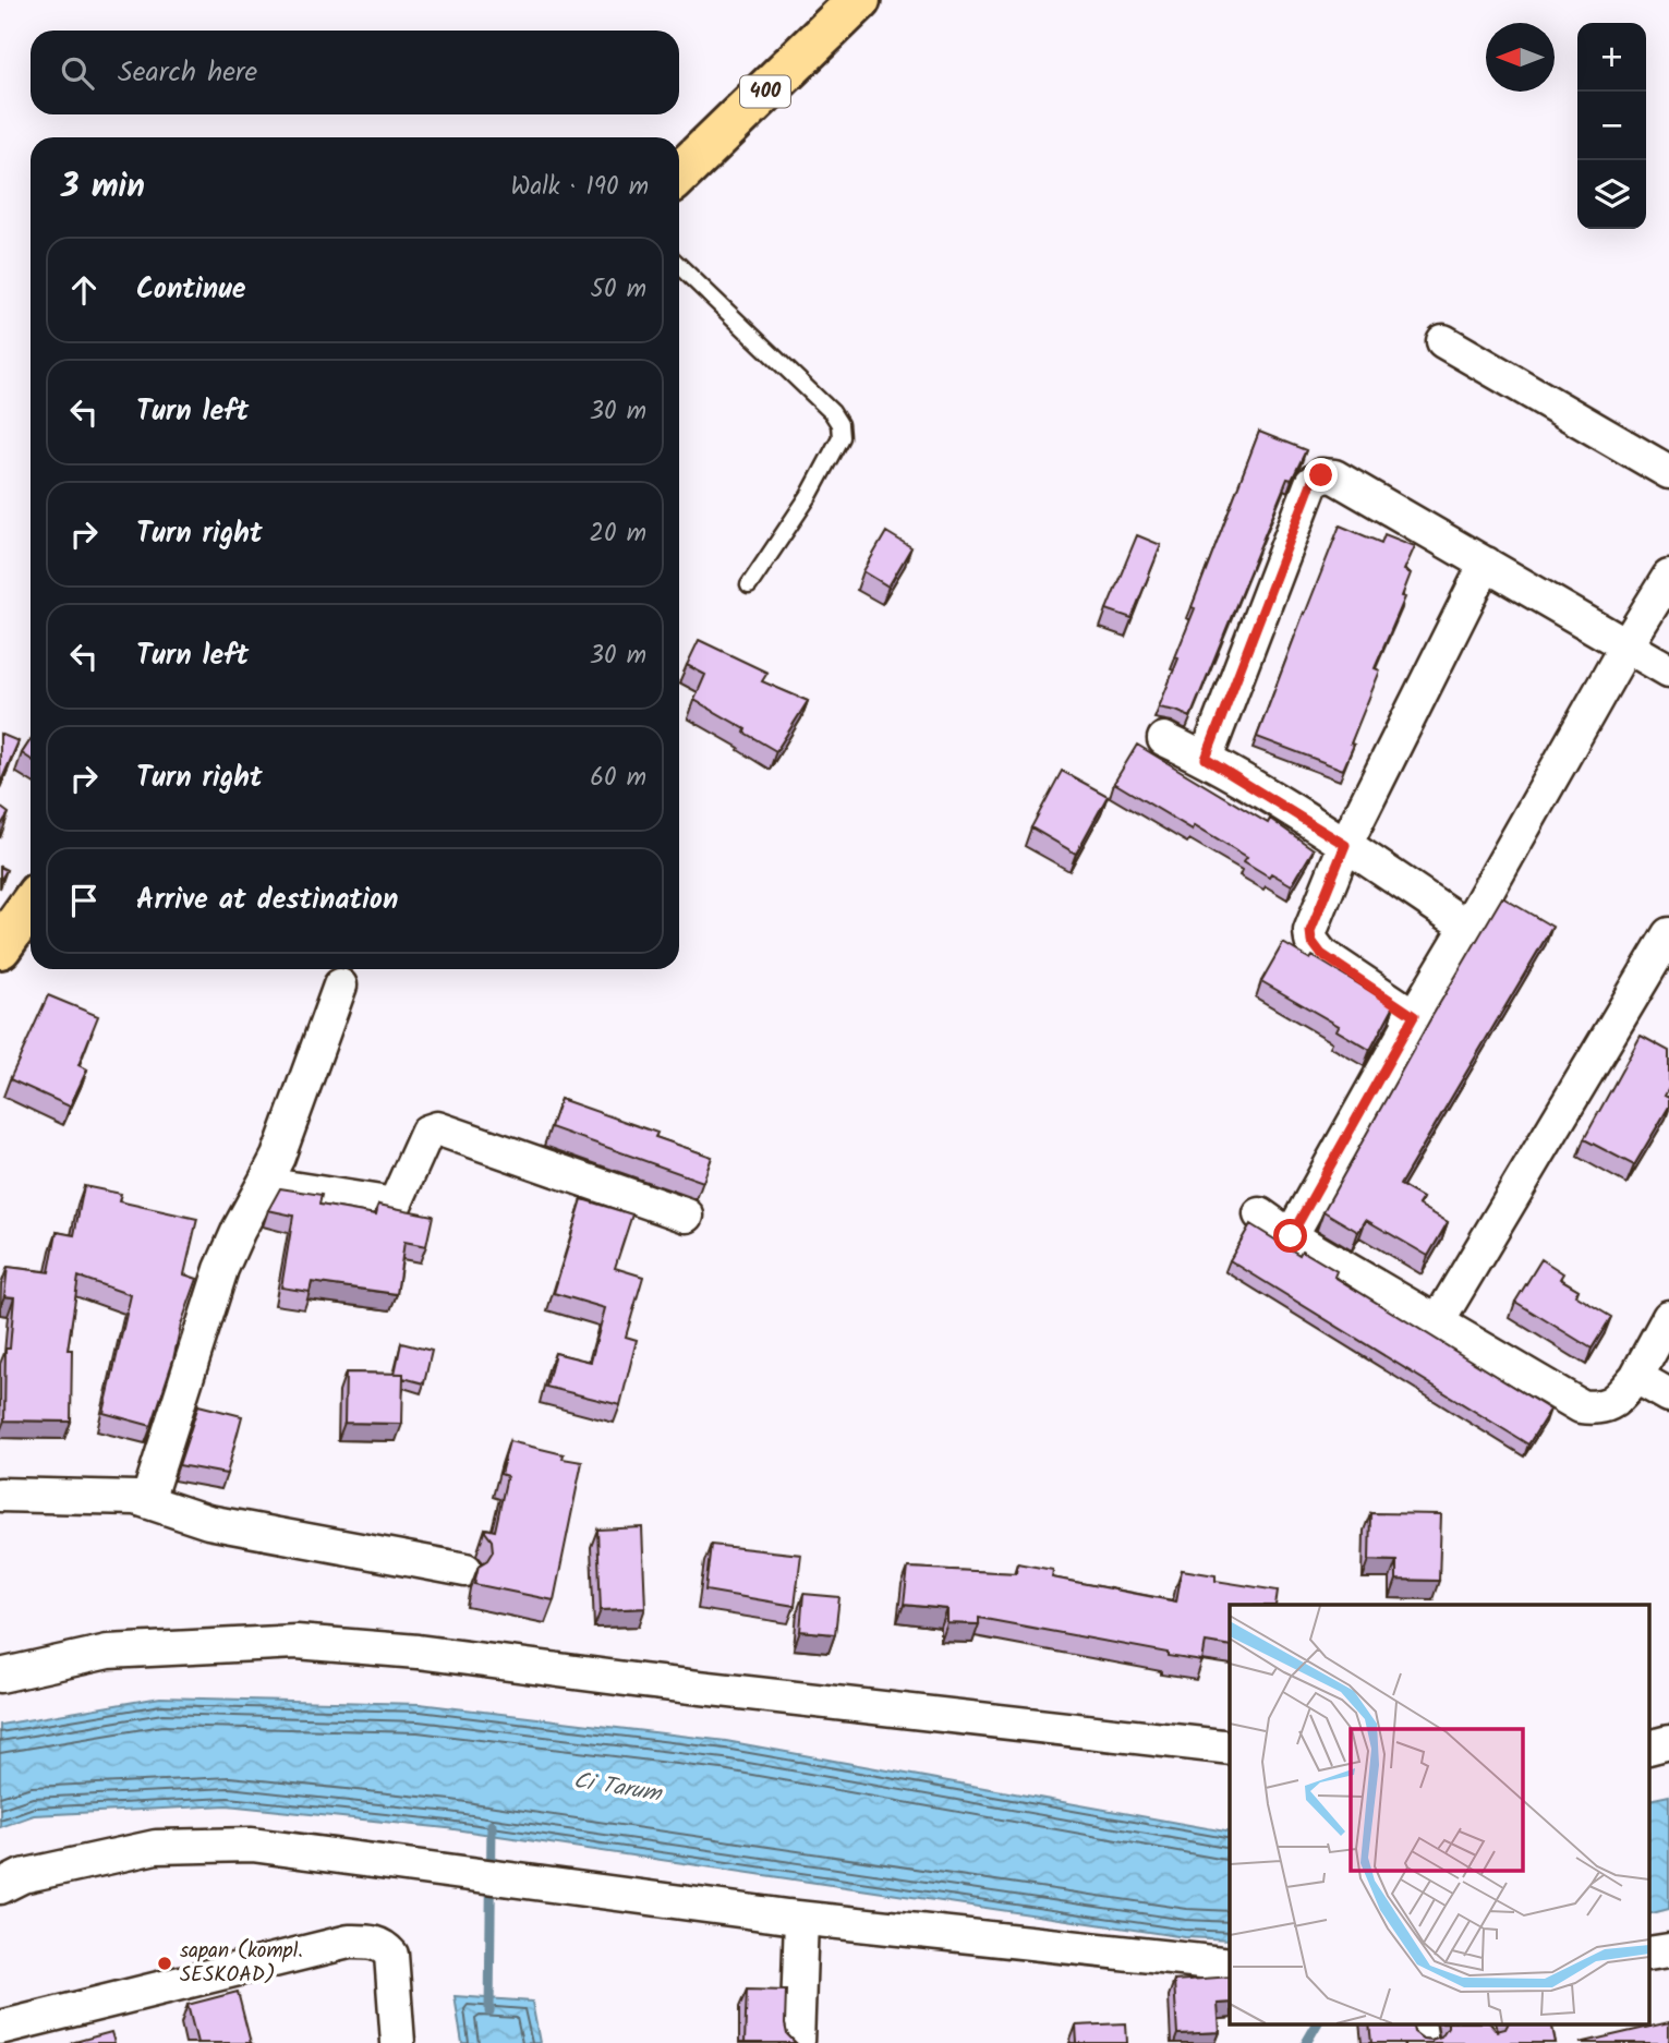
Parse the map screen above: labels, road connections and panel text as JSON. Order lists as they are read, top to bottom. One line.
{"streets":{"main road":["400"]},"water":["Ci Tarum"],"places":["sapan (kompl. SESKOAD)"],"north":"left","page":{"map_buttons":["+","−"],"search":"Search here","heading":["3 min","Walk · 190 m"],"list":[["Continue","50 m"],["Turn left","30 m"],["Turn right","20 m"],["Turn left","30 m"],["Turn right","60 m"],"Arrive at destination"]}}
